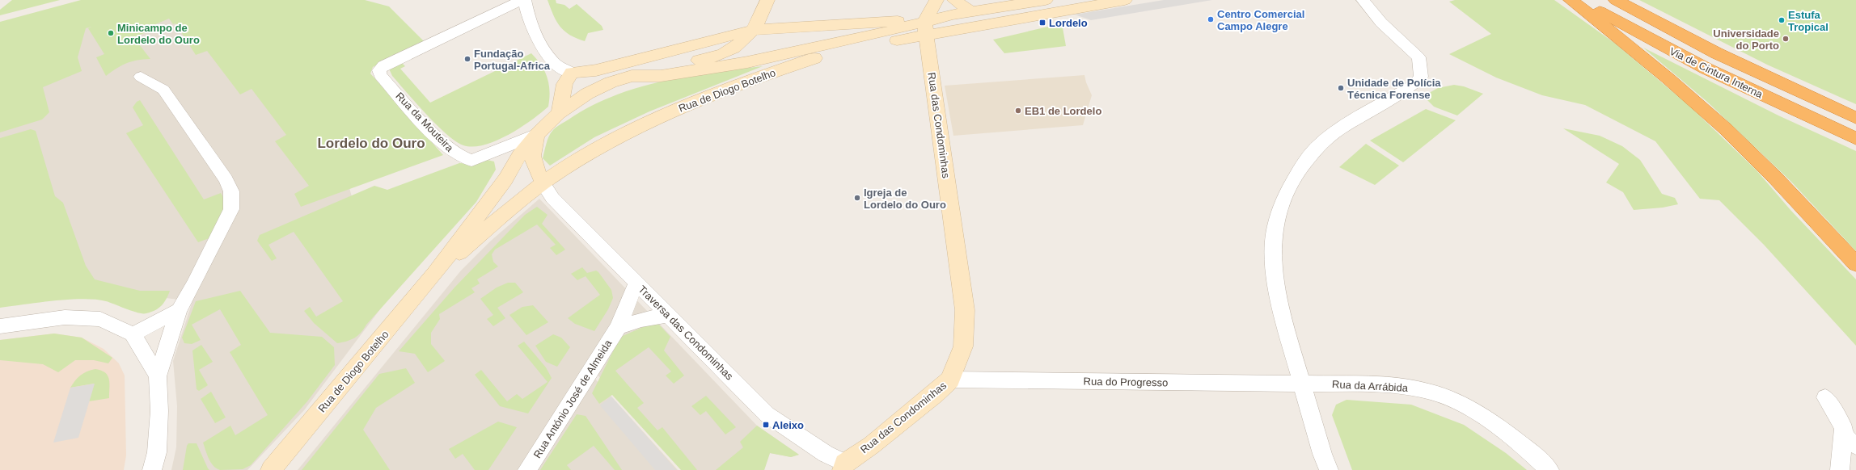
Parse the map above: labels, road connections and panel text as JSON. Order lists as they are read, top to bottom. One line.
{"streets":{"highway":["Via de Cintura Interna"],"main road":["Rua de Diogo Botelho","Rua das Condominhas"],"street":["Rua da Mouteira","Traversa das Condominhas","Rua do Progresso","Rua da Arrábida","Rua António José de Almeida"]},"crossings":[["Rua de Diogo Botelho","Rua da Mouteira"],["Rua de Diogo Botelho","Rua das Condominhas"],["Rua de Diogo Botelho","Traversa das Condominhas"],["Rua das Condominhas","Traversa das Condominhas"],["Rua das Condominhas","Rua do Progresso"],["Traversa das Condominhas","Rua António José de Almeida"],["Rua do Progresso","Rua da Arrábida"]],"districts":["Lordelo do Ouro"],"places":{"other":["Centro Comercial Campo Alegre","Estufa Tropical","Minicampo de Lordelo do Ouro","Universidade do Porto","Fundação Portugal-Africa","Unidade de Polícia Técnica Forense","EB1 de Lordelo","Igreja de Lordelo do Ouro"],"transit":["Lordelo","Aleixo"]}}
